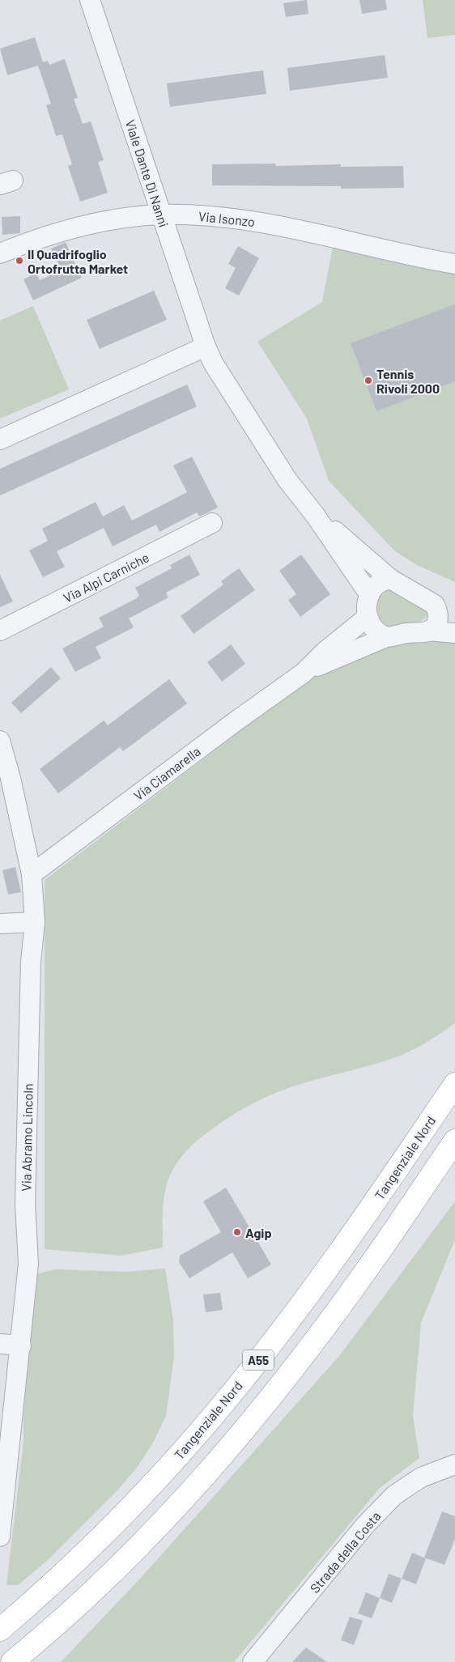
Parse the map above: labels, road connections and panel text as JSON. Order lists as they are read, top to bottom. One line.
{"streets":{"highway":["Tangenziale Nord","A55"],"street":["Viale Dante Di Nanni","Via Isonzo","Via Alpi Carniche","Via Ciamarella","Via Abramo Lincoln","Strada della Costa"]},"crossings":[["Viale Dante Di Nanni","Via Isonzo"],["Viale Dante Di Nanni","Via Ciamarella"],["Via Ciamarella","Via Abramo Lincoln"]],"places":["Il Quadrifoglio Ortofrutta Market","Tennis Rivoli 2000","Agip"]}
